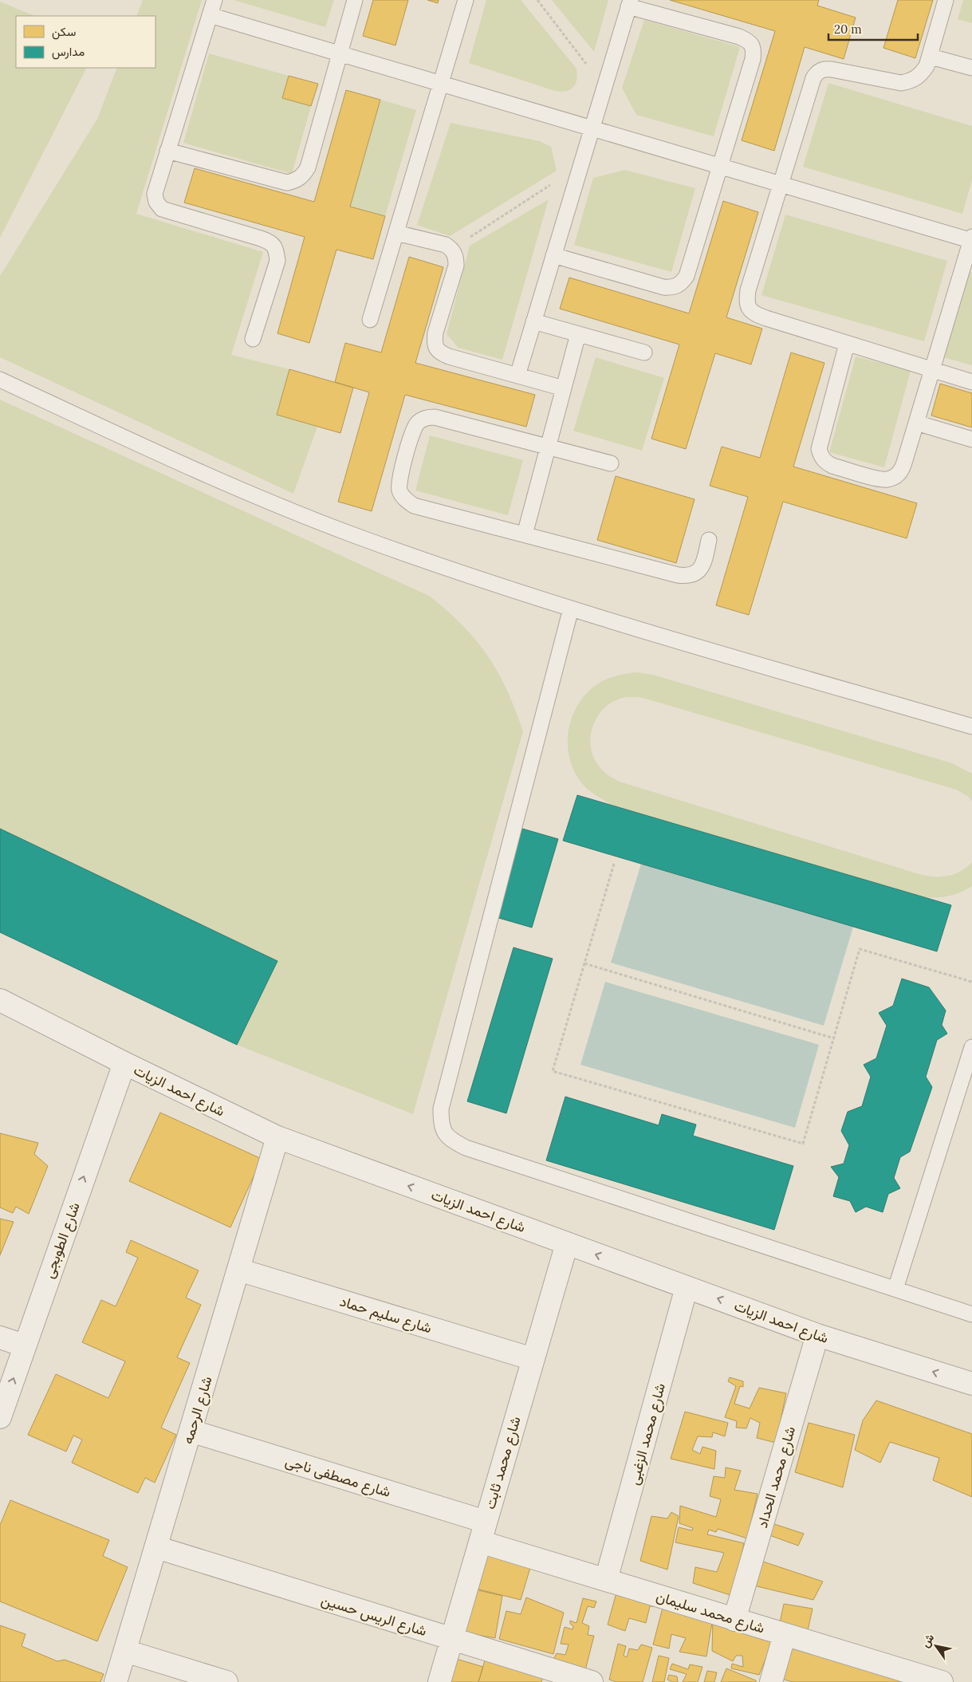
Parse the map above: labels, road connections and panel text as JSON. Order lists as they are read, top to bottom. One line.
{"streets":{"street":["شارع احمد الزيات","شارع الطوبجى","شارع سليم حماد","شارع الرحمه","شارع محمد الزغبى","شارع محمد ثابت","شارع مصطفى ناجى","شارع محمد الحداد","شارع محمد سليمان","شارع الريس حسين"]},"crossings":[["شارع احمد الزيات","شارع الطوبجى"],["شارع احمد الزيات","شارع الرحمه"],["شارع احمد الزيات","شارع محمد الزغبى"],["شارع احمد الزيات","شارع محمد ثابت"],["شارع احمد الزيات","شارع محمد الحداد"],["شارع سليم حماد","شارع الرحمه"],["شارع سليم حماد","شارع محمد ثابت"],["شارع الرحمه","شارع مصطفى ناجى"],["شارع الرحمه","شارع الريس حسين"],["شارع محمد الزغبى","شارع محمد سليمان"],["شارع محمد ثابت","شارع مصطفى ناجى"],["شارع محمد ثابت","شارع محمد سليمان"],["شارع محمد ثابت","شارع الريس حسين"],["شارع محمد الحداد","شارع محمد سليمان"]],"one_way":["شارع احمد الزيات","شارع الطوبجى"],"legend":["سكن","مدارس"],"scale_bar":"20 m","north":"top left"}
